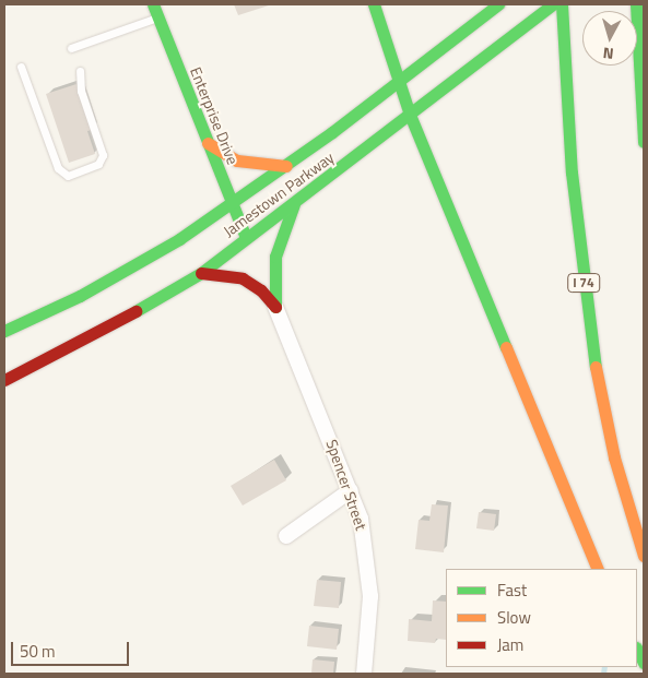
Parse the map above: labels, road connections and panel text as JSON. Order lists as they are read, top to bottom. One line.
{"streets":{"main road":["Enterprise Drive","Jamestown Parkway","I 74"],"street":["Spencer Street"]},"crossings":[["Enterprise Drive","Jamestown Parkway"]],"legend":["Fast","Slow","Jam"],"scale_bar":"50 m","north":"bottom"}
